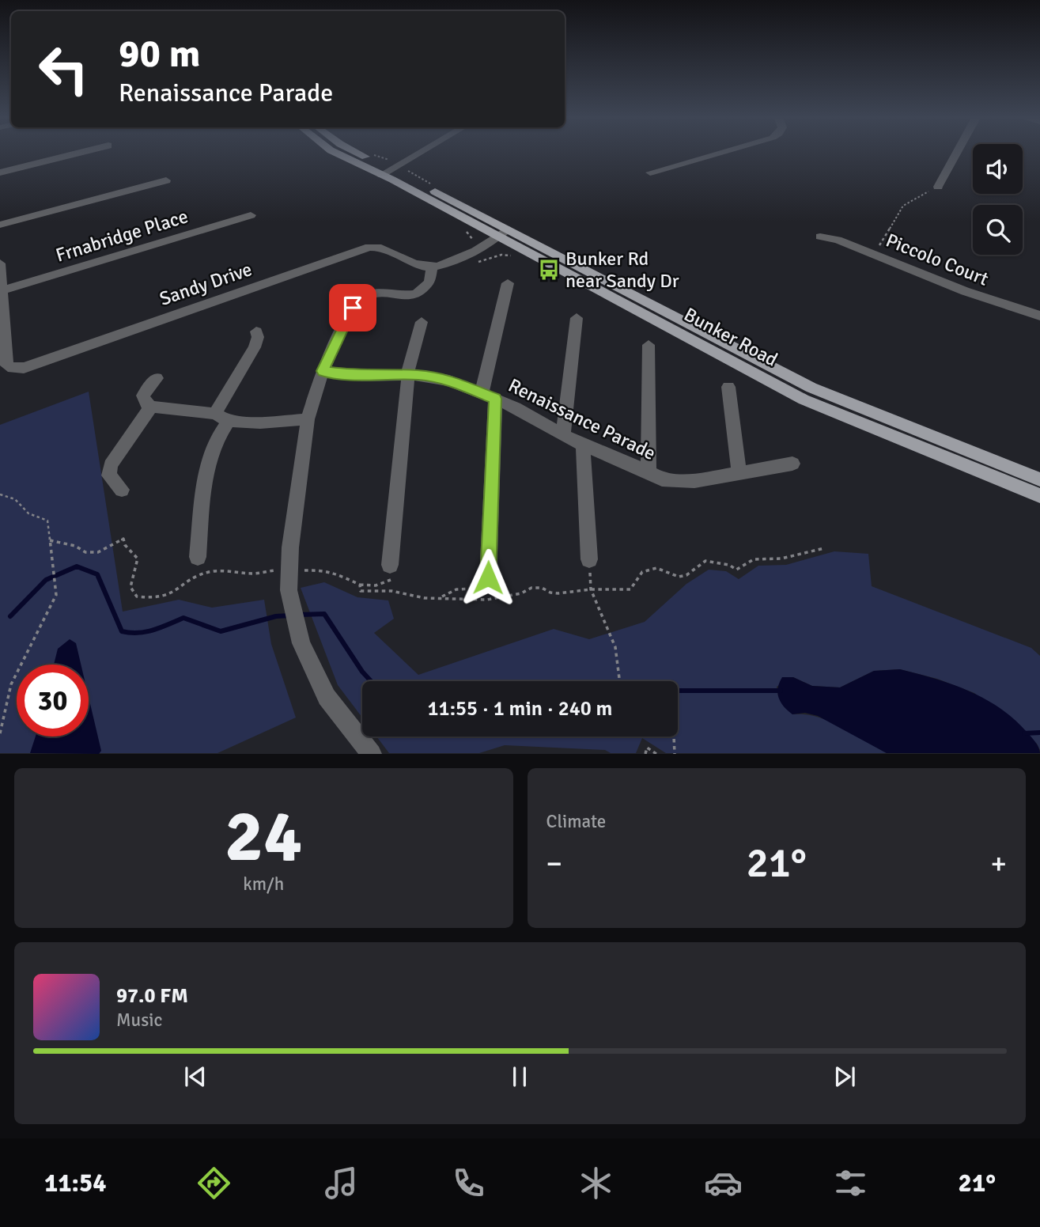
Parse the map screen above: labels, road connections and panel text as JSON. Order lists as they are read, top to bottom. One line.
{"streets":{"main road":["Bunker Road"],"street":["Frnabridge Place","Piccolo Court","Sandy Drive","Renaissance Parade"]},"crossings":[["Frnabridge Place","Sandy Drive"]],"places":{"bus stop":["Bunker Rd near Sandy Dr"]},"page":{"turn":["90 m","Renaissance Parade"],"limit":"30","trip":"11:55 · 1 min · 240 m","tile":[["24","km/h"],"Climate"],"heat":["−","21°","+"],"song":["97.0 FM","Music"],"tabs":["11:54","21°"]}}
